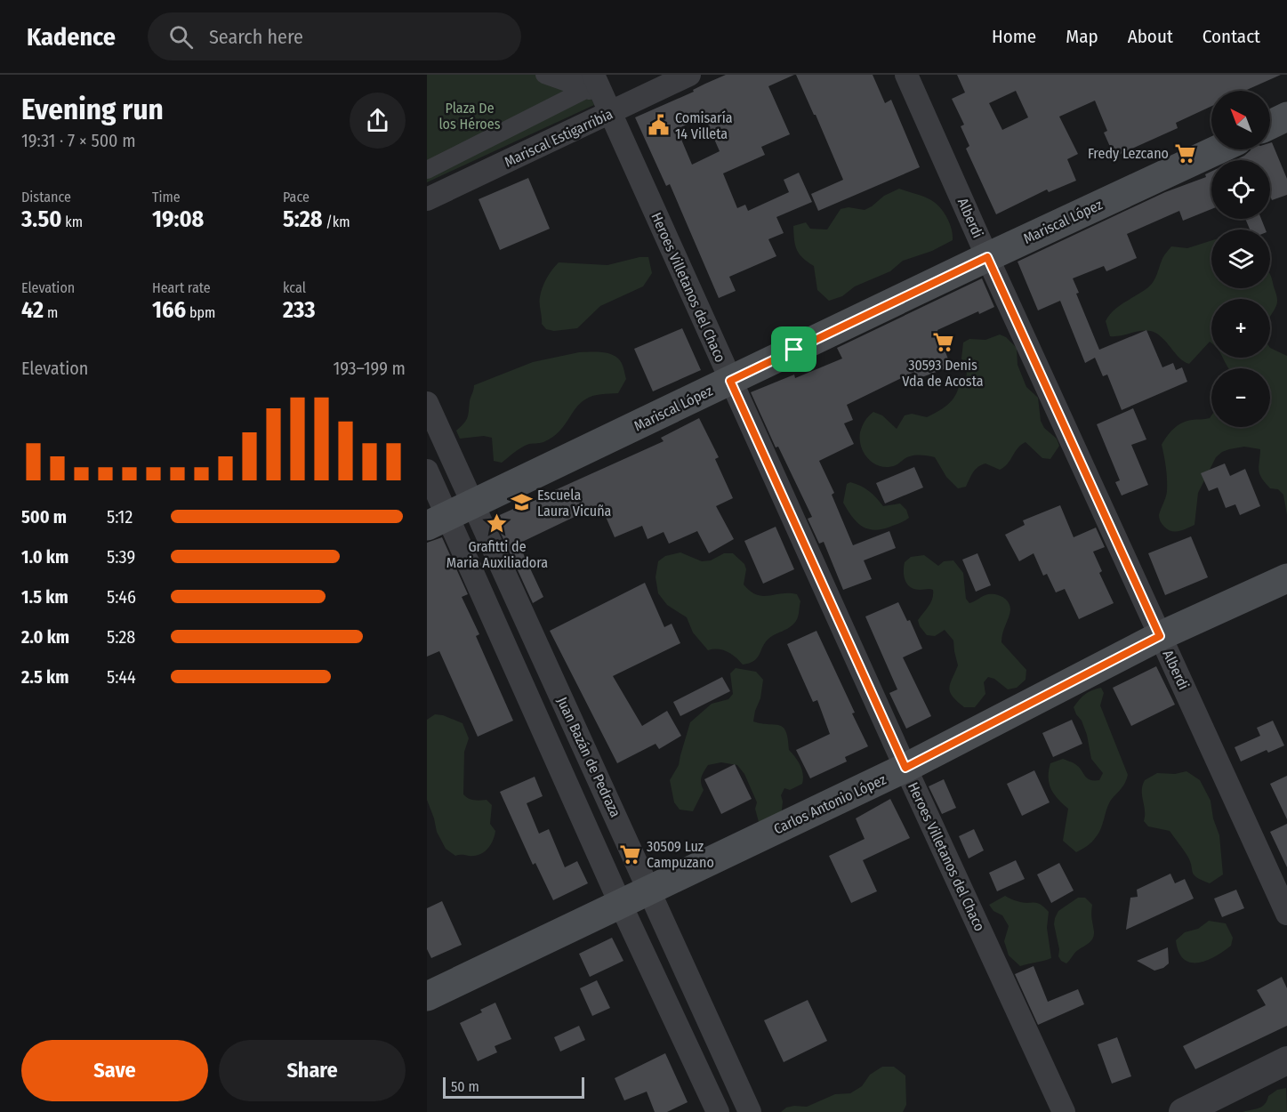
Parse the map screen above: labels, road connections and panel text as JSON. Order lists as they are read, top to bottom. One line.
{"streets":{"main road":["Mariscal López","Carlos Antonio López"],"street":["Mariscal Estigarribia","Alberdi","Heroes Villetanos del Chaco","Juan Bazán de Pedraza"]},"crossings":[["Mariscal Estigarribia","Heroes Villetanos del Chaco"],["Alberdi","Mariscal López"],["Alberdi","Carlos Antonio López"],["Mariscal López","Heroes Villetanos del Chaco"],["Mariscal López","Juan Bazán de Pedraza"],["Heroes Villetanos del Chaco","Carlos Antonio López"],["Juan Bazán de Pedraza","Carlos Antonio López"]],"parks":["Plaza De los Héroes"],"places":{"public building":["Comisaría 14 Villeta"],"supermarket":["Fredy Lezcano","30593 Denis Vda de Acosta","30509 Luz Campuzano"],"school or university":["Escuela Laura Vicuña"],"place":["Grafitti de Maria Auxiliadora"]},"scale_bar":"50 m","north":"top left","page":{"header":"Kadence","search":"Search here","nav":["Home","Map","About","Contact"],"heading":["Evening run","19:31 · 7 × 500 m"],"map_buttons":["+","−"],"stats":[["Distance","3.50 km"],["Time","19:08"],["Pace","5:28 /km"],["Elevation","42 m"],["Heart rate","166 bpm"],["kcal","233"]],"chart":["Elevation","193–199 m"],"list":[{"name":"500 m","note":"5:12"},{"name":"1.0 km","note":"5:39"},{"name":"1.5 km","note":"5:46"},{"name":"2.0 km","note":"5:28"},{"name":"2.5 km","note":"5:44"}],"buttons":["Save","Share"],"scale":"50 m"}}
